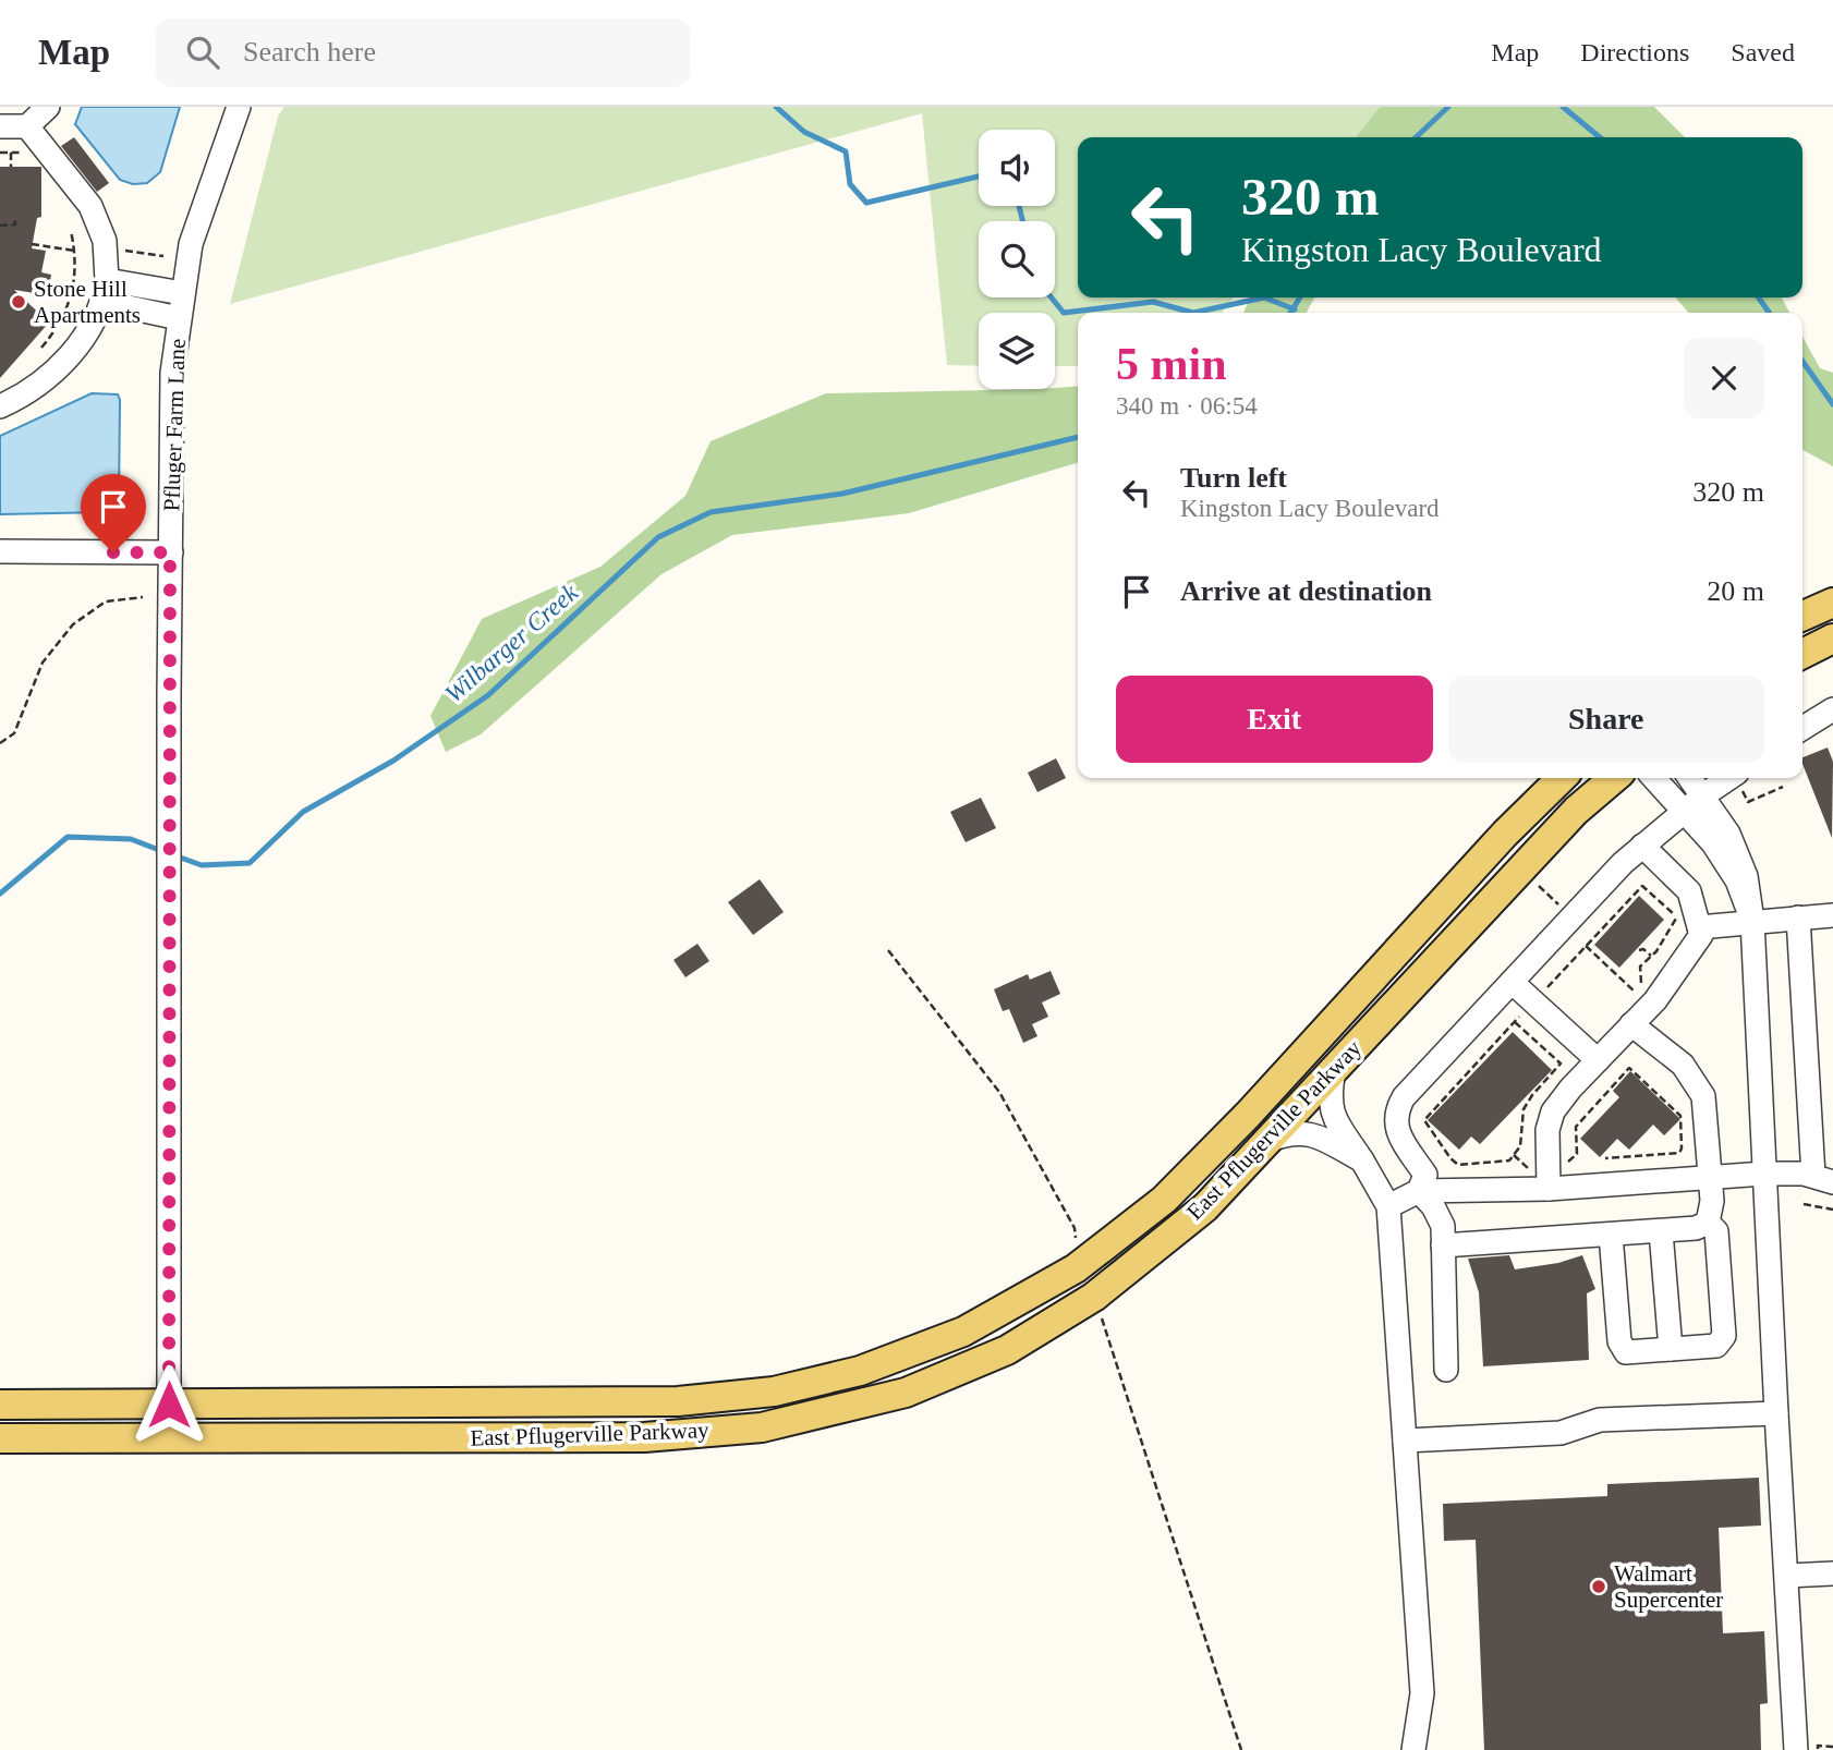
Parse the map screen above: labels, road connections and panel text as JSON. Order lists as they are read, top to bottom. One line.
{"streets":{"main road":["East Pflugerville Parkway"],"street":["Pfluger Farm Lane"]},"crossings":[["Pfluger Farm Lane","East Pflugerville Parkway"]],"water":["Wilbarger Creek"],"places":["Stone Hill Apartments","Walmart Supercenter"],"page":{"header":"Map","search":"Search here","nav":["Map","Directions","Saved"],"turn":["320 m","Kingston Lacy Boulevard"],"heading":["5 min","340 m · 06:54"],"list":[{"name":"Turn left","note":"Kingston Lacy Boulevard","value":"320 m"},{"name":"Arrive at destination","value":"20 m"}],"buttons":["Exit","Share"]}}
